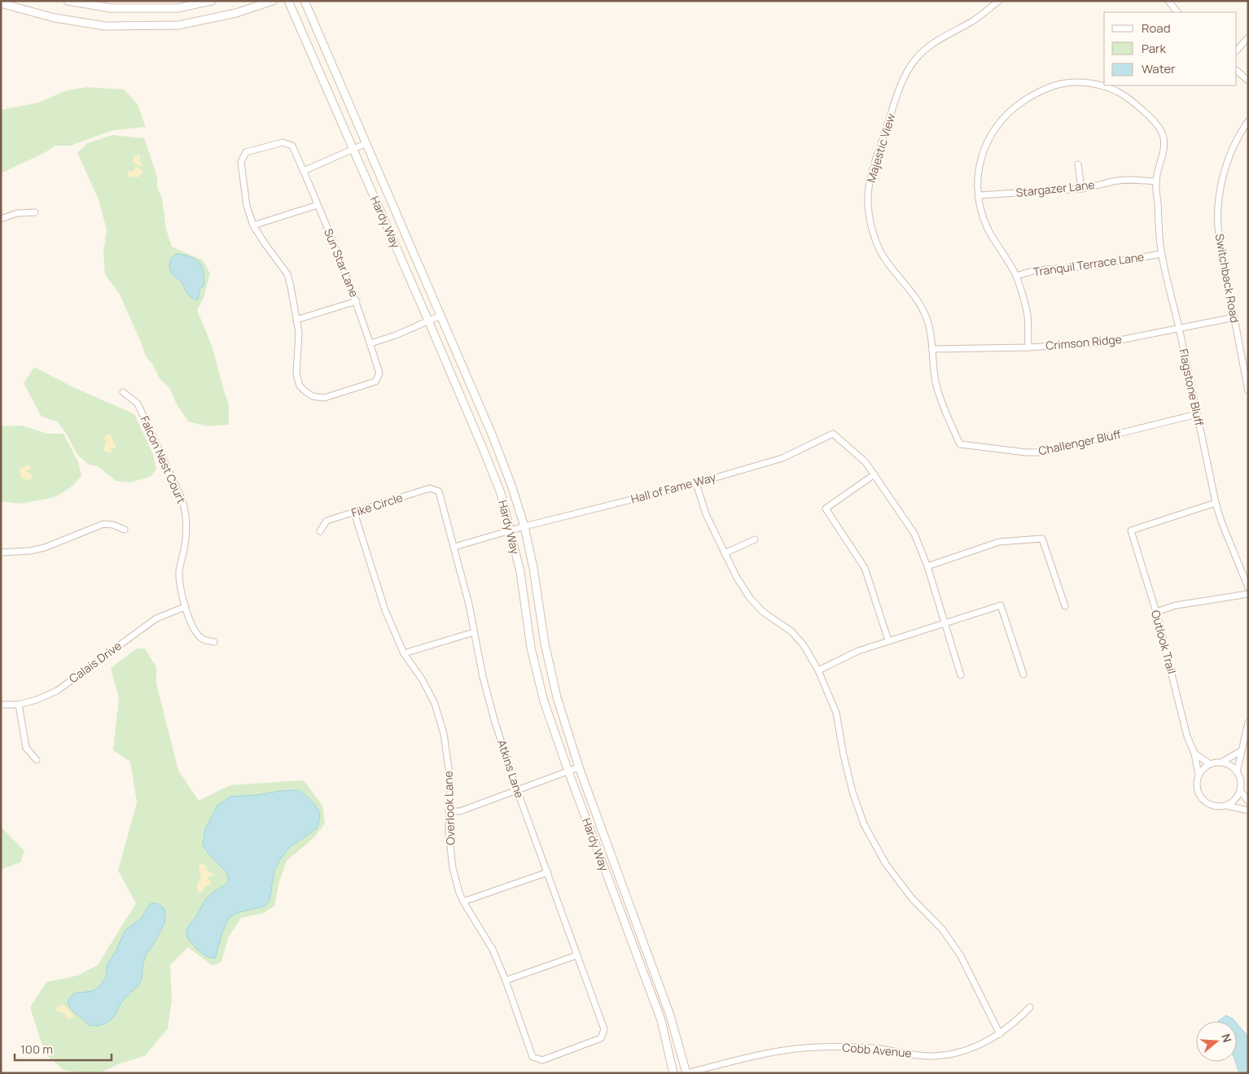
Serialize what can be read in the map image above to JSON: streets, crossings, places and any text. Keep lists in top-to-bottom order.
{
  "streets": {
    "main road": ["Hardy Way"],
    "street": [
      "Majestic View",
      "Stargazer Lane",
      "Sun Star Lane",
      "Tranquil Terrace Lane",
      "Switchback Road",
      "Crimson Ridge",
      "Flagstone Bluff",
      "Challenger Bluff",
      "Falcon Nest Court",
      "Hall of Fame Way",
      "Fike Circle",
      "Outlook Trail",
      "Calais Drive",
      "Atkins Lane",
      "Overlook Lane",
      "Cobb Avenue"
    ]
  },
  "crossings": [
    ["Majestic View", "Crimson Ridge"],
    ["Majestic View", "Challenger Bluff"],
    ["Stargazer Lane", "Flagstone Bluff"],
    ["Hardy Way", "Hall of Fame Way"],
    ["Hardy Way", "Cobb Avenue"],
    ["Tranquil Terrace Lane", "Flagstone Bluff"],
    ["Switchback Road", "Crimson Ridge"],
    ["Crimson Ridge", "Flagstone Bluff"],
    ["Flagstone Bluff", "Challenger Bluff"],
    ["Flagstone Bluff", "Outlook Trail"],
    ["Falcon Nest Court", "Calais Drive"],
    ["Hall of Fame Way", "Atkins Lane"],
    ["Fike Circle", "Atkins Lane"],
    ["Fike Circle", "Overlook Lane"],
    ["Atkins Lane", "Overlook Lane"]
  ],
  "legend": ["Road", "Park", "Water"],
  "scale_bar": "100 m",
  "north": "right"
}
